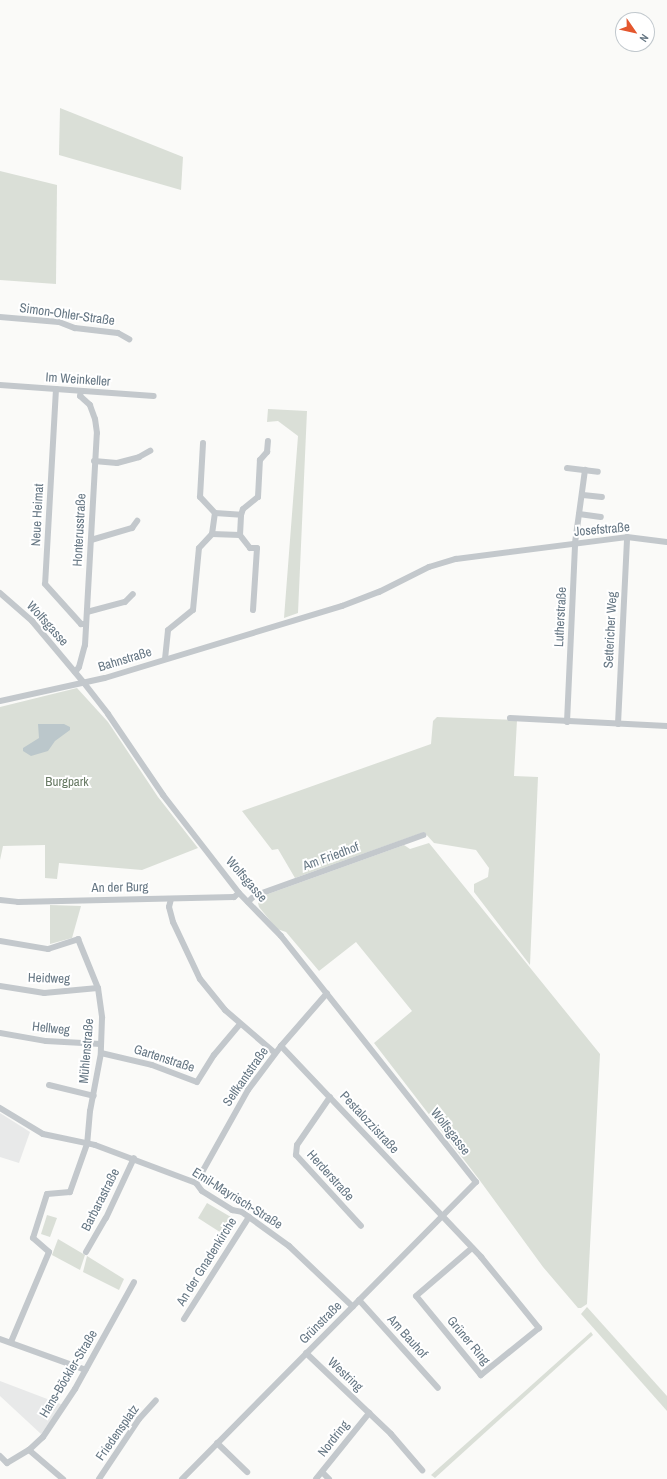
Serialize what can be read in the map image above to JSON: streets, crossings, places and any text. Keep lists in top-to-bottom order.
{
  "streets": {
    "street": [
      "Simon-Ohler-Straße",
      "Im Weinkeller",
      "Neue Heimat",
      "Honterusstraße",
      "Josefstraße",
      "Lutherstraße",
      "Wolfsgasse",
      "Settericher Weg",
      "Bahnstraße",
      "Am Friedhof",
      "An der Burg",
      "Heidweg",
      "Hellweg",
      "Mühlenstraße",
      "Gartenstraße",
      "Selfkantstraße",
      "Pestalozzistraße",
      "Herderstraße",
      "Emil-Mayrisch-Straße",
      "Barbarastraße",
      "An der Gnadenkirche",
      "Grünstraße",
      "Am Bauhof",
      "Grüner Ring",
      "Hans-Böckler-Straße",
      "Westring",
      "Friedensplatz",
      "Nordring"
    ]
  },
  "crossings": [
    ["Im Weinkeller", "Neue Heimat"],
    ["Im Weinkeller", "Honterusstraße"],
    ["Neue Heimat", "Honterusstraße"],
    ["Honterusstraße", "Wolfsgasse"],
    ["Josefstraße", "Lutherstraße"],
    ["Josefstraße", "Settericher Weg"],
    ["Josefstraße", "Bahnstraße"],
    ["Wolfsgasse", "Bahnstraße"],
    ["Wolfsgasse", "Am Friedhof"],
    ["Wolfsgasse", "An der Burg"],
    ["Wolfsgasse", "Selfkantstraße"],
    ["Wolfsgasse", "Grünstraße"],
    ["Heidweg", "Mühlenstraße"],
    ["Hellweg", "Mühlenstraße"],
    ["Mühlenstraße", "Gartenstraße"],
    ["Mühlenstraße", "Emil-Mayrisch-Straße"],
    ["Selfkantstraße", "Pestalozzistraße"],
    ["Selfkantstraße", "Emil-Mayrisch-Straße"],
    ["Pestalozzistraße", "Herderstraße"],
    ["Pestalozzistraße", "Grünstraße"],
    ["Pestalozzistraße", "Grüner Ring"],
    ["Emil-Mayrisch-Straße", "Barbarastraße"],
    ["Emil-Mayrisch-Straße", "An der Gnadenkirche"],
    ["Emil-Mayrisch-Straße", "Grünstraße"],
    ["Grünstraße", "Am Bauhof"],
    ["Grünstraße", "Grüner Ring"],
    ["Grünstraße", "Westring"],
    ["Westring", "Nordring"]
  ],
  "parks": ["Burgpark"],
  "north": "bottom right"
}
